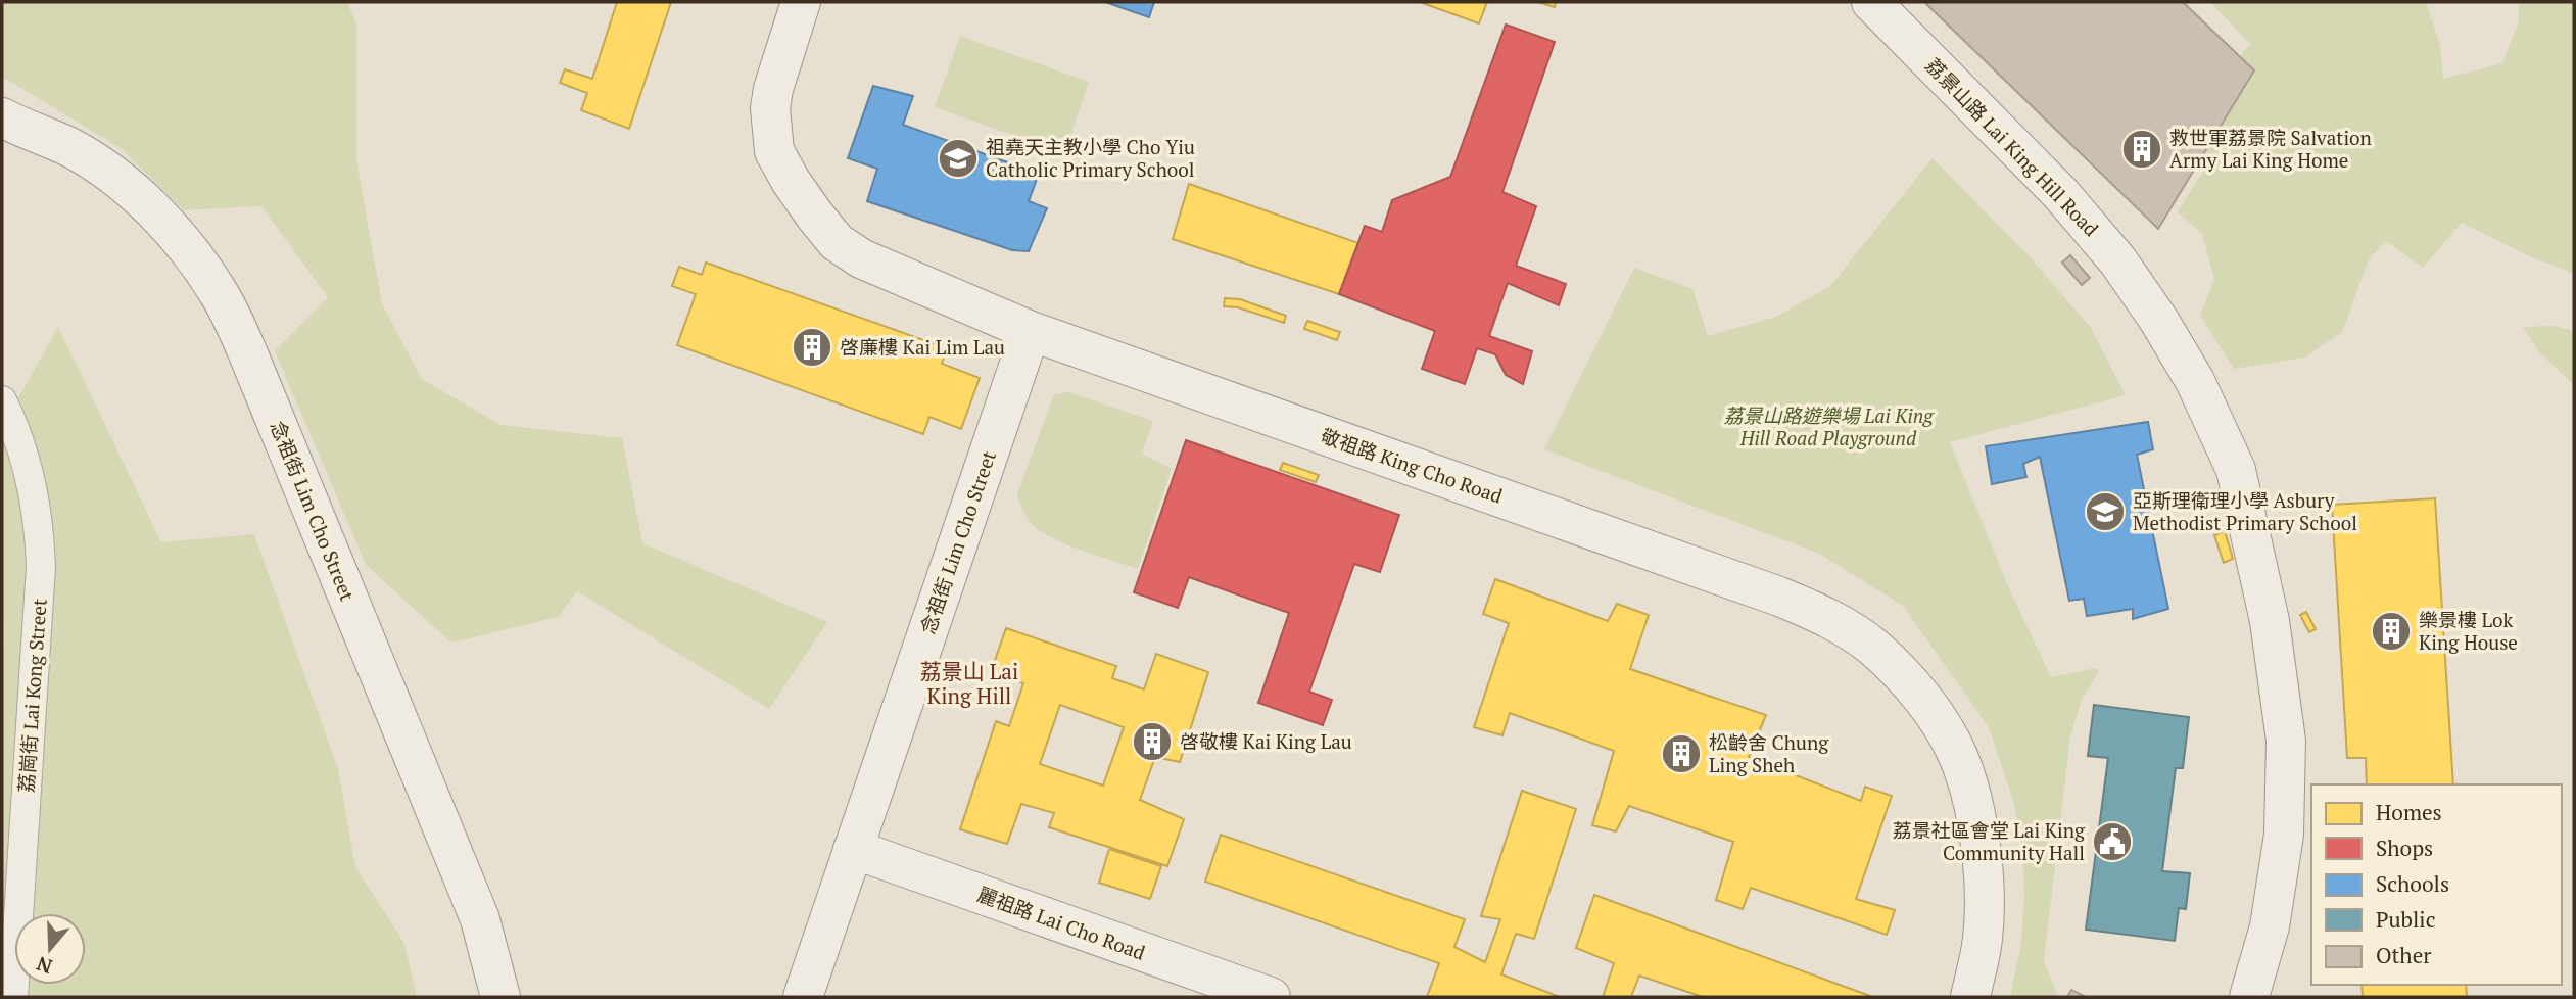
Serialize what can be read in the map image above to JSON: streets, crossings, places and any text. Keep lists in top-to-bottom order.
{
  "streets": {
    "street": [
      "荔景山路 Lai King Hill Road",
      "敬祖路 King Cho Road",
      "念祖街 Lim Cho Street",
      "荔崗街 Lai Kong Street",
      "麗祖路 Lai Cho Road"
    ]
  },
  "crossings": [
    ["敬祖路 King Cho Road", "念祖街 Lim Cho Street"],
    ["念祖街 Lim Cho Street", "麗祖路 Lai Cho Road"]
  ],
  "districts": ["荔景山 Lai King Hill"],
  "parks": ["荔景山路遊樂場 Lai King Hill Road Playground"],
  "places": {
    "building": [
      "救世軍荔景院 Salvation Army Lai King Home",
      "啓廉樓 Kai Lim Lau",
      "樂景樓 Lok King House",
      "啓敬樓 Kai King Lau",
      "松齡舍 Chung Ling Sheh"
    ],
    "school or university": ["祖堯天主教小學 Cho Yiu Catholic Primary School", "亞斯理衛理小學 Asbury Methodist Primary School"],
    "public building": ["荔景社區會堂 Lai King Community Hall"]
  },
  "legend": [
    "Homes",
    "Shops",
    "Schools",
    "Public",
    "Other"
  ],
  "north": "bottom"
}
